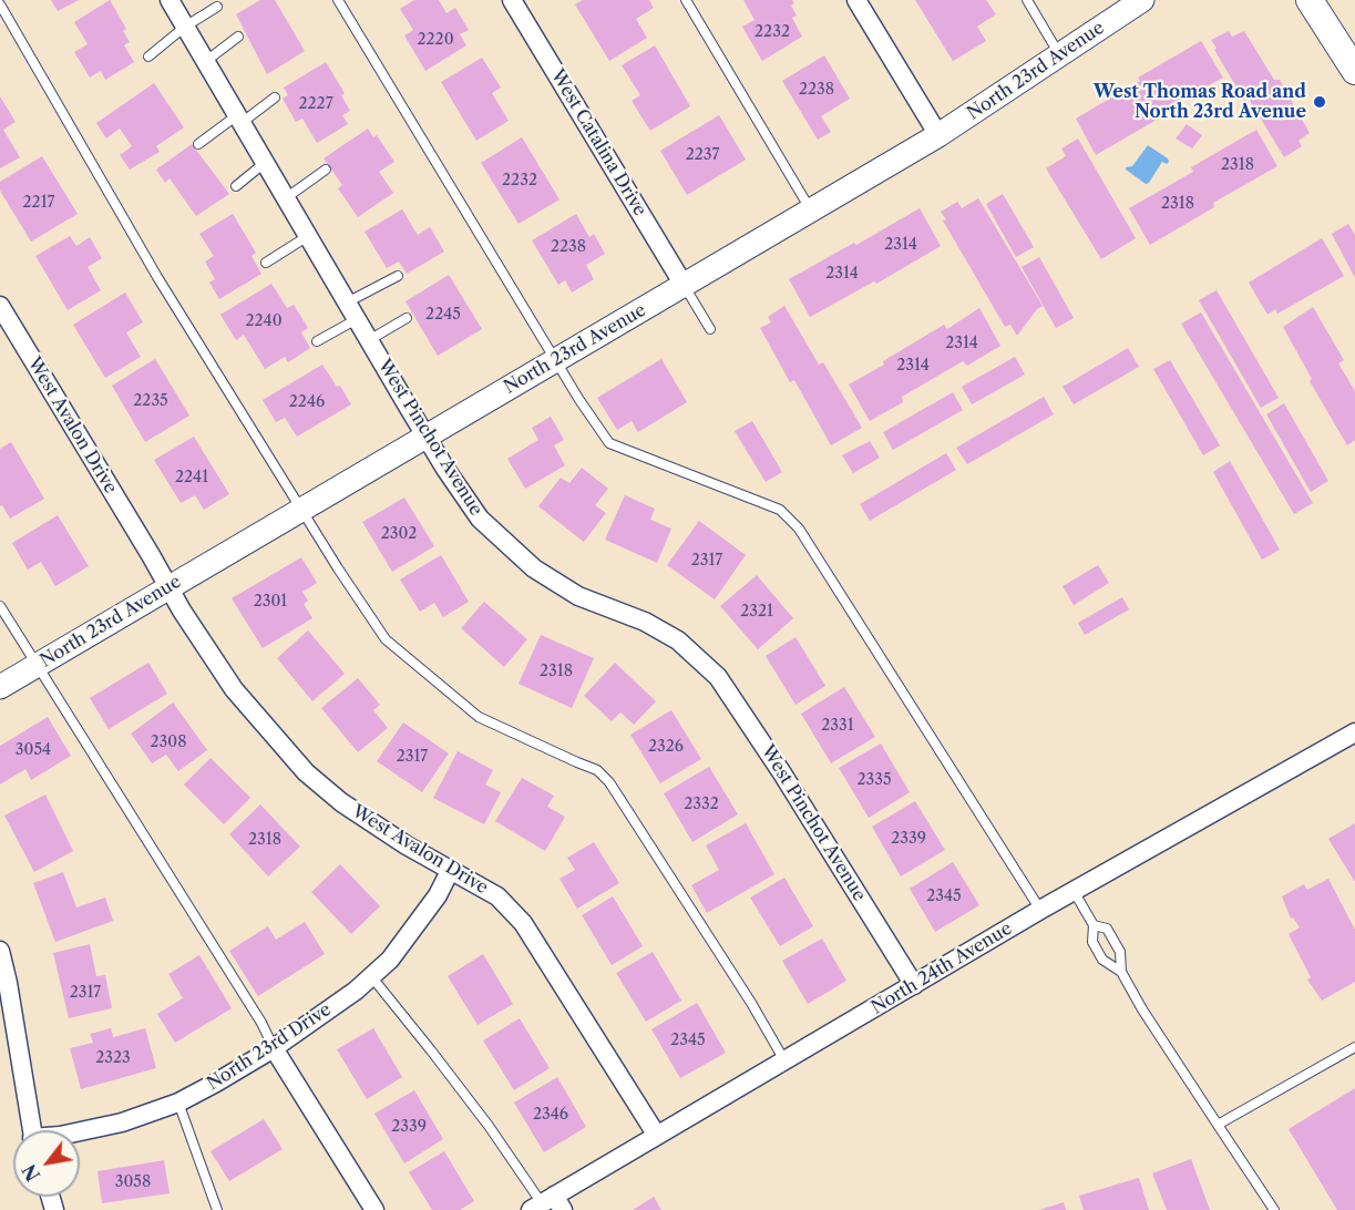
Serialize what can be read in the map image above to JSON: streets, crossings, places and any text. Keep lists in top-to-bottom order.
{
  "streets": {
    "street": [
      "North 23rd Avenue",
      "West Catalina Drive",
      "West Avalon Drive",
      "West Pinchot Avenue",
      "North 24th Avenue",
      "North 23rd Drive"
    ]
  },
  "crossings": [
    ["North 23rd Avenue", "West Catalina Drive"],
    ["North 23rd Avenue", "West Avalon Drive"],
    ["North 23rd Avenue", "West Pinchot Avenue"],
    ["West Avalon Drive", "North 24th Avenue"],
    ["West Avalon Drive", "North 23rd Drive"],
    ["West Pinchot Avenue", "North 24th Avenue"]
  ],
  "places": ["West Thomas Road and North 23rd Avenue"],
  "house_numbers": [
    "2232",
    "2220",
    "2238",
    "2227",
    "2237",
    "2318",
    "2232",
    "2217",
    "2318",
    "2314",
    "2238",
    "2314",
    "2245",
    "2240",
    "2314",
    "2314",
    "2235",
    "2246",
    "2241",
    "2302",
    "2317",
    "2301",
    "2321",
    "2318",
    "2331",
    "2308",
    "2326",
    "3054",
    "2317",
    "2335",
    "2332",
    "2339",
    "2318",
    "2345",
    "2317",
    "2345",
    "2323",
    "2346",
    "2339",
    "3058"
  ],
  "north": "bottom left"
}
